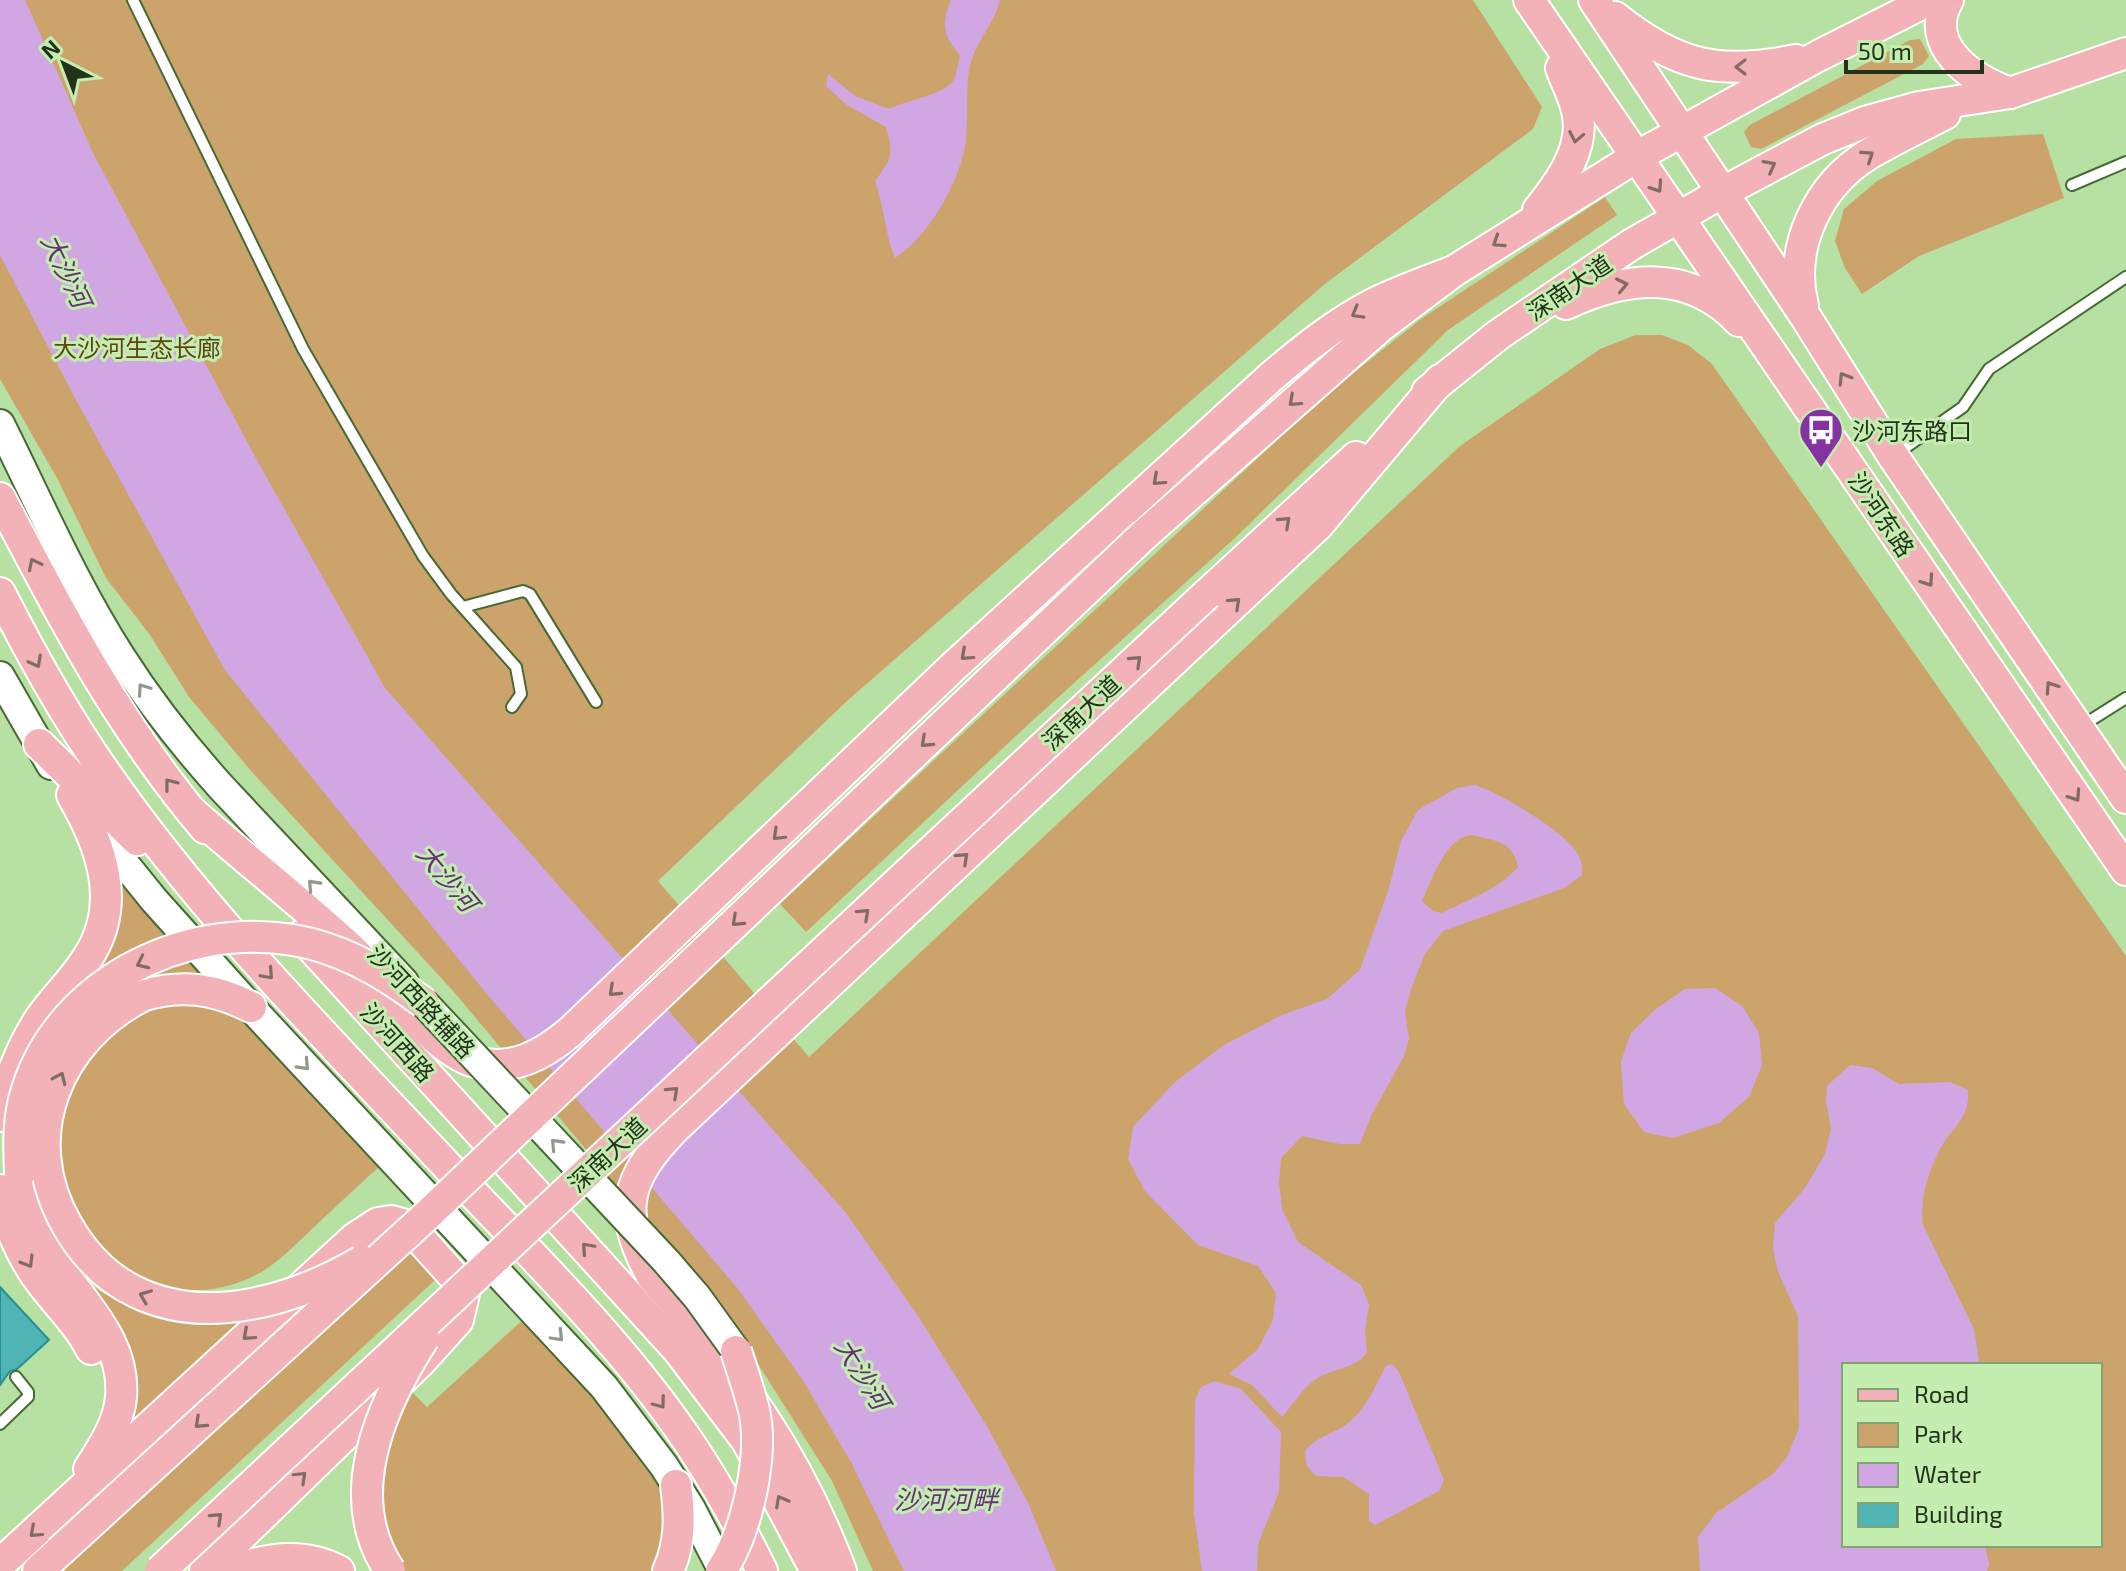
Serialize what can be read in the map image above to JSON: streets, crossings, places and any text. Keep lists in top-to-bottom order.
{
  "streets": {
    "main road": [
      "深南大道",
      "沙河东路",
      "沙河西路辅路",
      "沙河西路"
    ]
  },
  "crossings": [
    ["深南大道", "沙河东路"]
  ],
  "water": ["大沙河", "沙河河畔"],
  "parks": ["大沙河生态长廊"],
  "places": {
    "bus stop": ["沙河东路口"]
  },
  "legend": [
    "Road",
    "Park",
    "Water",
    "Building"
  ],
  "scale_bar": "50 m",
  "north": "top left"
}
